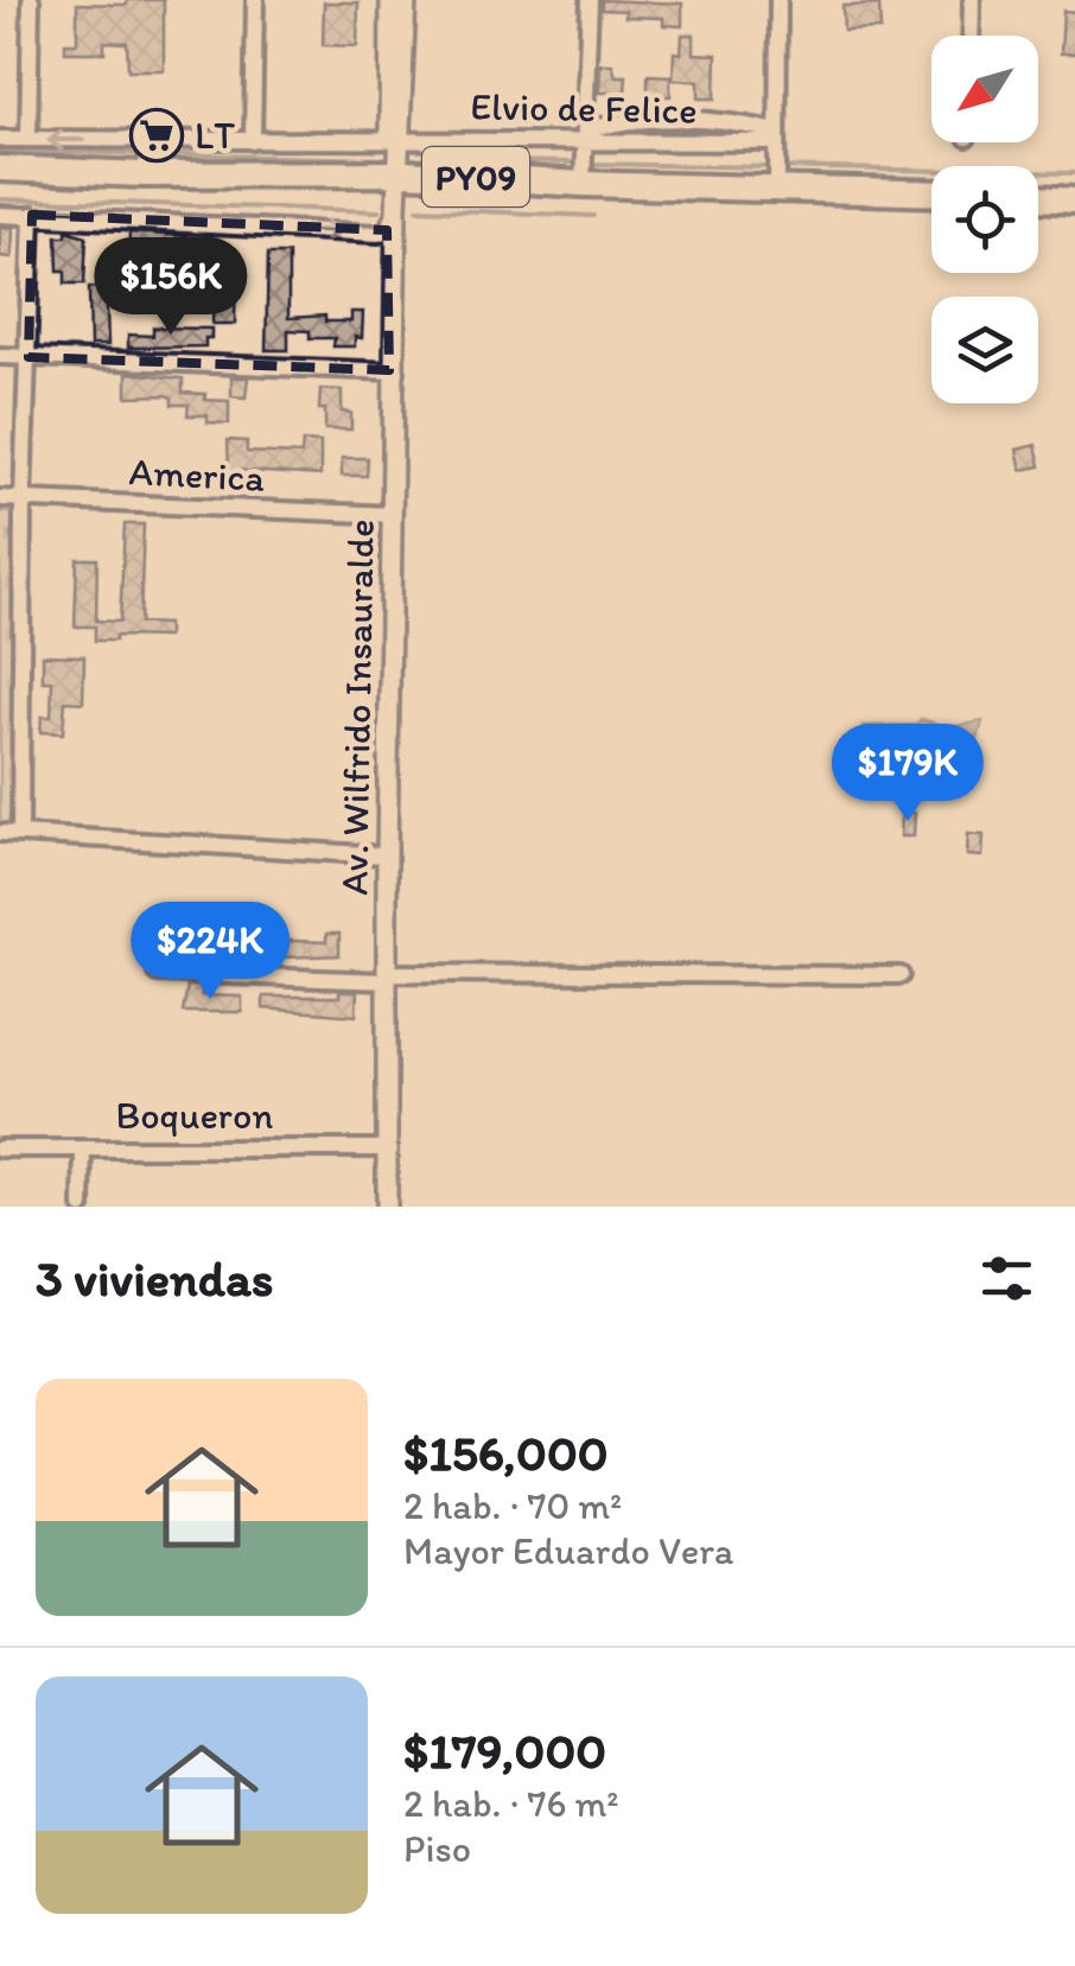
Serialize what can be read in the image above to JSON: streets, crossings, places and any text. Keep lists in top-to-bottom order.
{
  "streets": {
    "highway": ["PY09"],
    "street": [
      "Elvio de Felice",
      "America",
      "Av. Wilfrido Insauralde",
      "Boqueron"
    ]
  },
  "crossings": [
    ["Elvio de Felice", "PY09"],
    ["PY09", "Av. Wilfrido Insauralde"],
    ["America", "Av. Wilfrido Insauralde"],
    ["Av. Wilfrido Insauralde", "Boqueron"]
  ],
  "places": {
    "supermarket": ["LT"]
  },
  "north": "bottom left",
  "page": {
    "price": ["$156K", "$179K", "$224K"],
    "heading": "3 viviendas",
    "list": [
      {
        "name": "$156,000",
        "note": "2 hab. · 70 m² · Mayor Eduardo Vera"
      },
      {
        "name": "$179,000",
        "note": "2 hab. · 76 m² · Piso"
      }
    ]
  }
}
